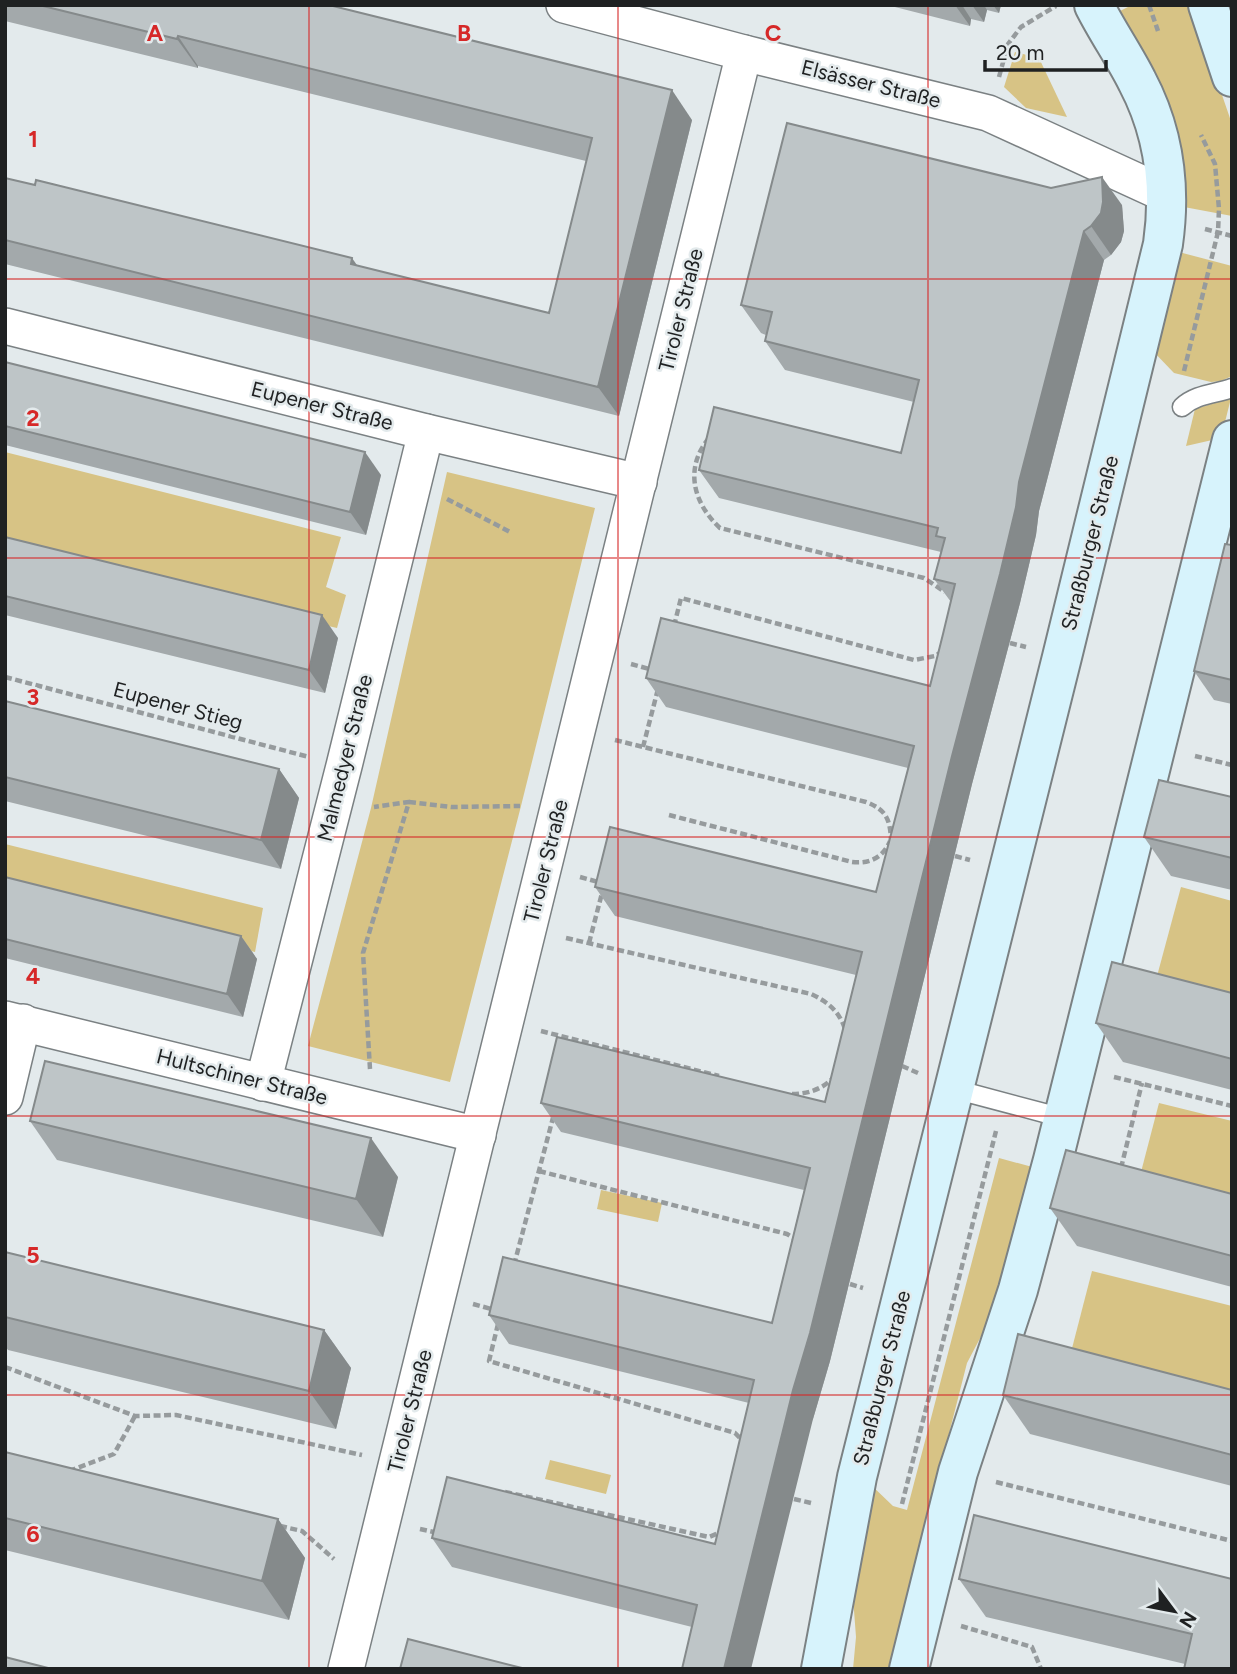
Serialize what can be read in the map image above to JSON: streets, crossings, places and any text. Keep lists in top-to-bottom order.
{
  "streets": {
    "main road": ["Straßburger Straße"],
    "street": [
      "Elsässer Straße",
      "Tiroler Straße",
      "Eupener Straße",
      "Malmedyer Straße",
      "Hultschiner Straße"
    ],
    "path": ["Eupener Stieg"]
  },
  "crossings": [
    ["Elsässer Straße", "Tiroler Straße"],
    ["Elsässer Straße", "Straßburger Straße"],
    ["Tiroler Straße", "Eupener Straße"],
    ["Tiroler Straße", "Hultschiner Straße"],
    ["Eupener Straße", "Malmedyer Straße"],
    ["Eupener Stieg", "Malmedyer Straße"],
    ["Malmedyer Straße", "Hultschiner Straße"]
  ],
  "scale_bar": "20 m",
  "north": "bottom right",
  "grid": {
    "columns": ["A", "B", "C"],
    "rows": [
      "1",
      "2",
      "3",
      "4",
      "5",
      "6"
    ]
  }
}
